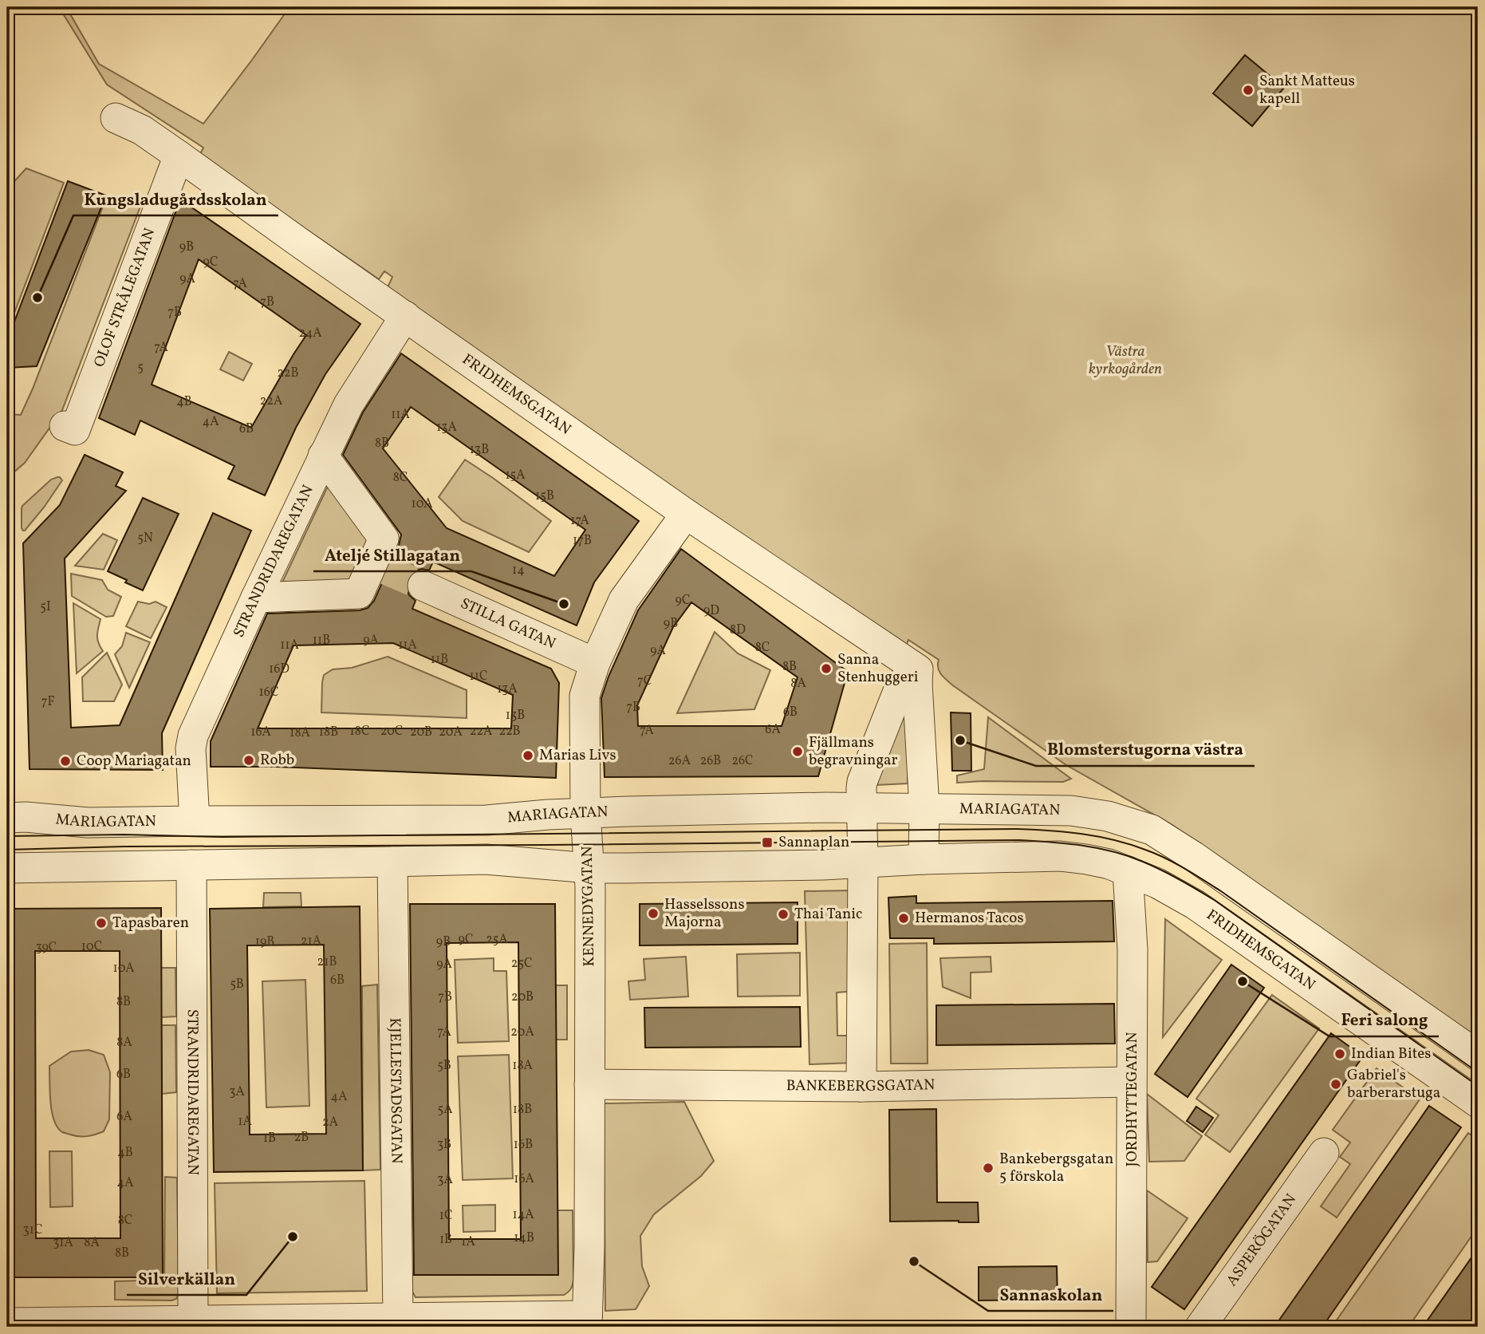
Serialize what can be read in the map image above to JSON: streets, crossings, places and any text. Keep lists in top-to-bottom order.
{
  "streets": {
    "street": [
      "OLOF STRÅLEGATAN",
      "FRIDHEMSGATAN",
      "STRANDRIDAREGATAN",
      "STILLA GATAN",
      "MARIAGATAN",
      "KENNEDYGATAN",
      "BANKEBERGSGATAN",
      "KJELLESTADSGATAN",
      "JORDHYTTEGATAN",
      "ASPERÖGATAN"
    ]
  },
  "crossings": [
    ["OLOF STRÅLEGATAN", "FRIDHEMSGATAN"],
    ["FRIDHEMSGATAN", "STRANDRIDAREGATAN"],
    ["FRIDHEMSGATAN", "KENNEDYGATAN"],
    ["FRIDHEMSGATAN", "JORDHYTTEGATAN"],
    ["STRANDRIDAREGATAN", "MARIAGATAN"],
    ["STILLA GATAN", "KENNEDYGATAN"],
    ["MARIAGATAN", "KENNEDYGATAN"],
    ["KENNEDYGATAN", "BANKEBERGSGATAN"],
    ["BANKEBERGSGATAN", "JORDHYTTEGATAN"]
  ],
  "parks": ["Västra kyrkogården"],
  "places": {
    "other": [
      "Sankt Matteus kapell",
      "Kungsladugårdsskolan",
      "Ateljé Stillagatan",
      "Sanna Stenhuggeri",
      "Blomsterstugorna västra",
      "Fjällmans begravningar",
      "Marias Livs",
      "Robb",
      "Coop Mariagatan",
      "Hasselssons Majorna",
      "Thai Tanic",
      "Hermanos Tacos",
      "Tapasbaren",
      "Feri salong",
      "Indian Bites",
      "Gabriel's barberarstuga",
      "Bankebergsgatan 5 förskola",
      "Silverkällan",
      "Sannaskolan"
    ],
    "transit": ["Sannaplan"]
  },
  "house_numbers": [
    "9B",
    "9C",
    "9A",
    "7A",
    "7B",
    "7B",
    "24A",
    "7A",
    "5",
    "22B",
    "22A",
    "4B",
    "11A",
    "4A",
    "13A",
    "6B",
    "8B",
    "13B",
    "15A",
    "8C",
    "15B",
    "10A",
    "17A",
    "5N",
    "17B",
    "14",
    "9C",
    "5I",
    "9D",
    "9B",
    "8D",
    "11B",
    "9A",
    "11A",
    "11A",
    "8C",
    "9A",
    "11B",
    "8B",
    "16D",
    "11C",
    "7C",
    "8A",
    "13A",
    "16C",
    "7F",
    "7B",
    "6B",
    "13B",
    "6A",
    "7A",
    "18C",
    "20C",
    "22A",
    "22B",
    "16A",
    "18B",
    "20B",
    "20A",
    "18A",
    "26A",
    "26B",
    "26C",
    "9C",
    "25A",
    "21A",
    "19B",
    "9B",
    "10C",
    "39C",
    "21B",
    "25C",
    "9A",
    "10A",
    "6B",
    "5B",
    "7B",
    "20B",
    "8B",
    "7A",
    "20A",
    "8A",
    "5B",
    "18A",
    "6B",
    "3A",
    "4A",
    "5A",
    "18B",
    "6A",
    "1A",
    "2A",
    "2B",
    "1B",
    "3B",
    "16B",
    "4B",
    "16A",
    "3A",
    "4A",
    "14A",
    "1C",
    "8C",
    "31C",
    "14B",
    "1B",
    "1A",
    "31A",
    "8A",
    "8B"
  ]
}
